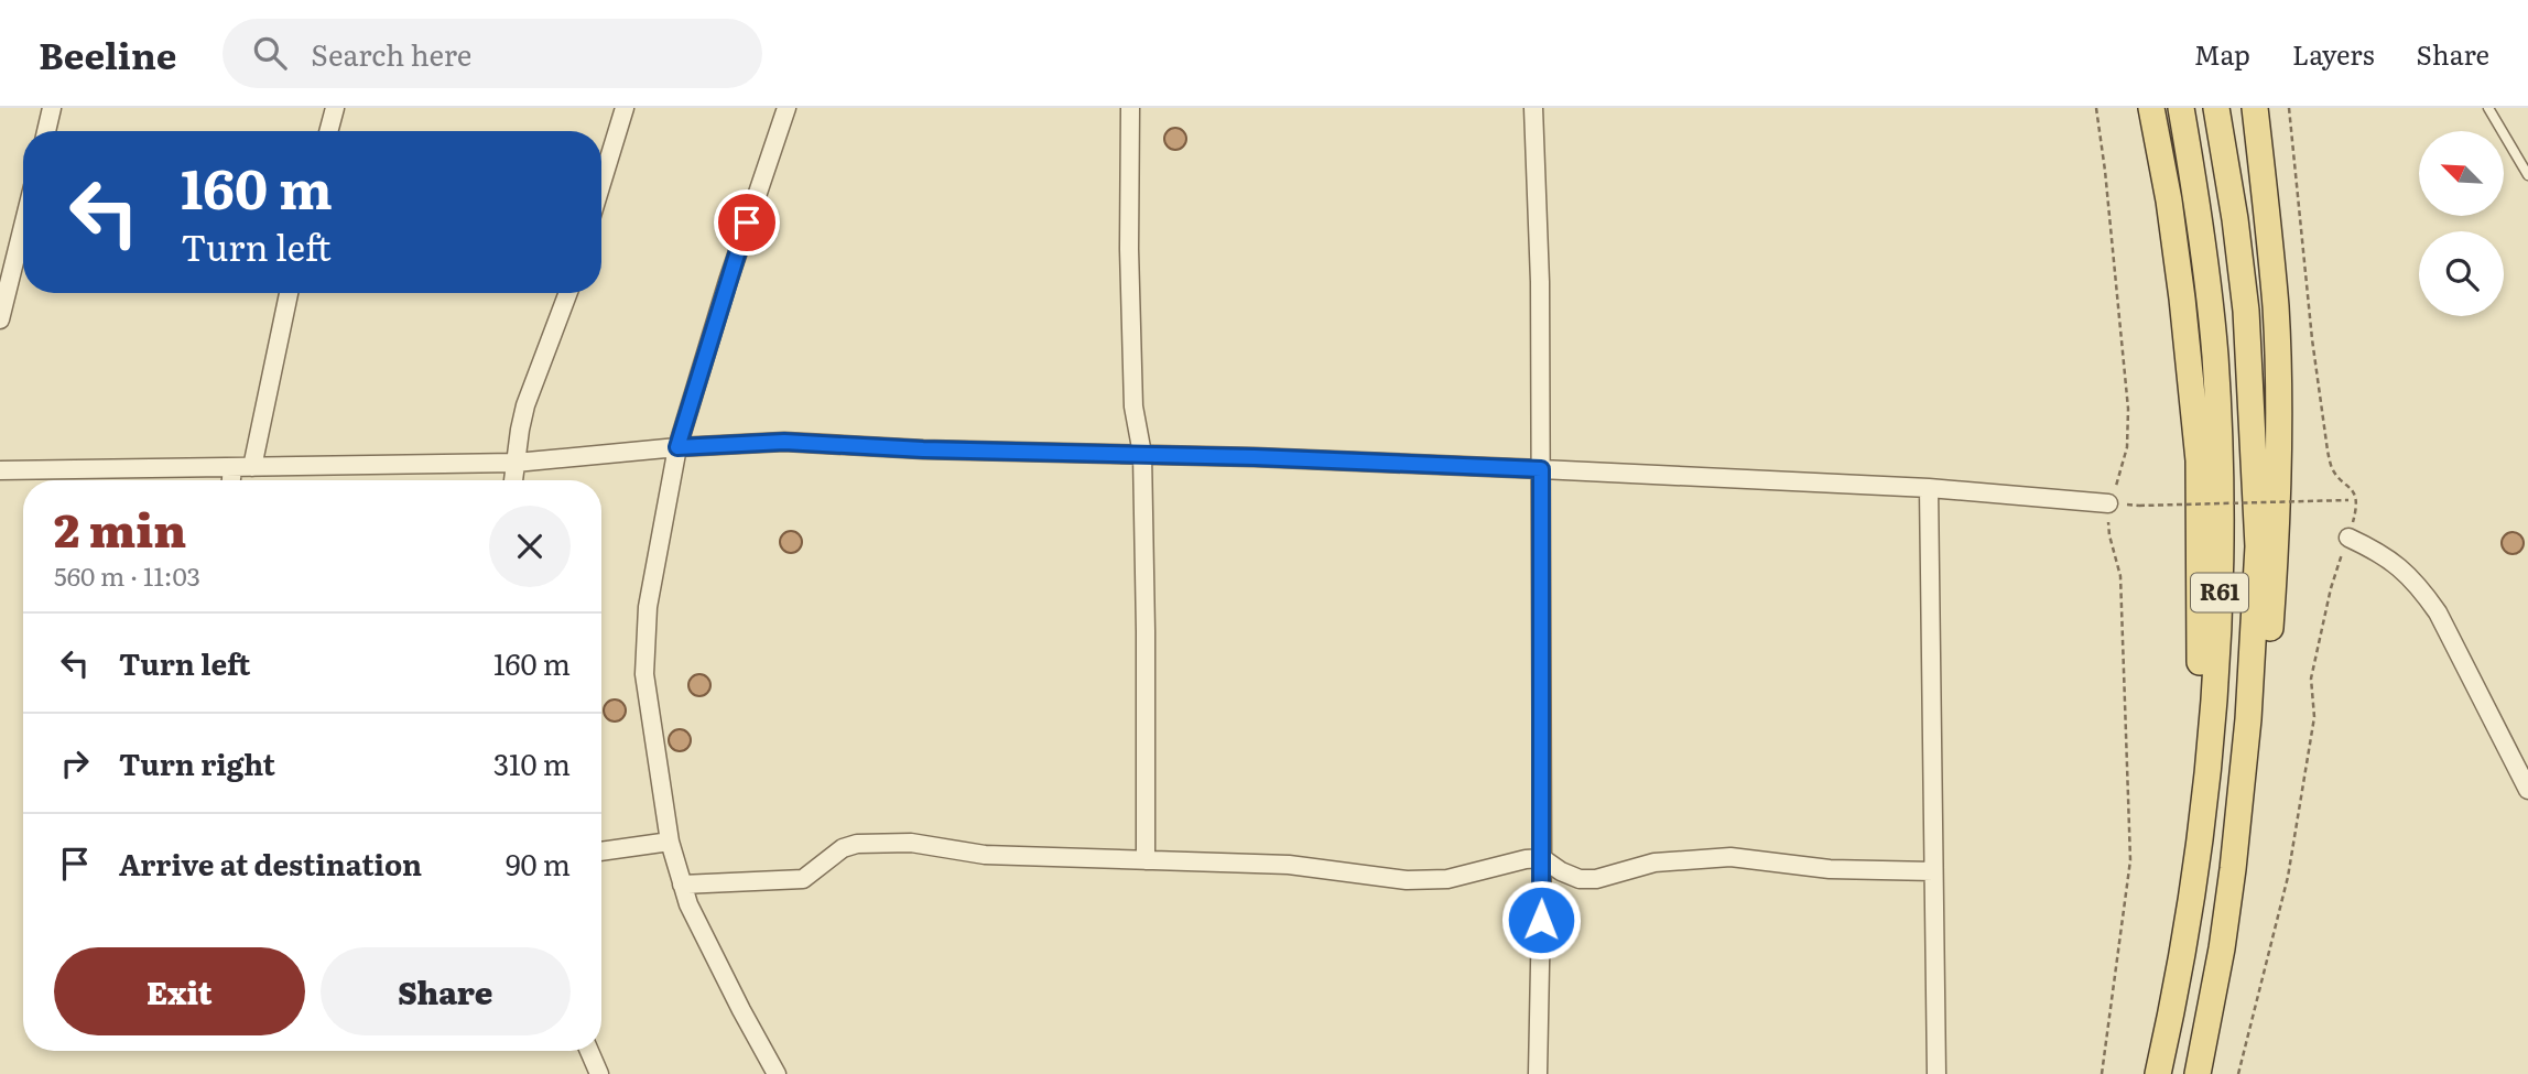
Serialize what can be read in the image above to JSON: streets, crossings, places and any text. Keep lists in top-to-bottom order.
{
  "streets": {
    "main road": ["R61"]
  },
  "north": "top left",
  "page": {
    "header": "Beeline",
    "search": "Search here",
    "nav": ["Map", "Layers", "Share"],
    "turn": ["160 m", "Turn left"],
    "heading": ["2 min", "560 m · 11:03"],
    "list": [
      {
        "name": "Turn left",
        "value": "160 m"
      },
      {
        "name": "Turn right",
        "value": "310 m"
      },
      {
        "name": "Arrive at destination",
        "value": "90 m"
      }
    ],
    "buttons": ["Exit", "Share"]
  }
}
